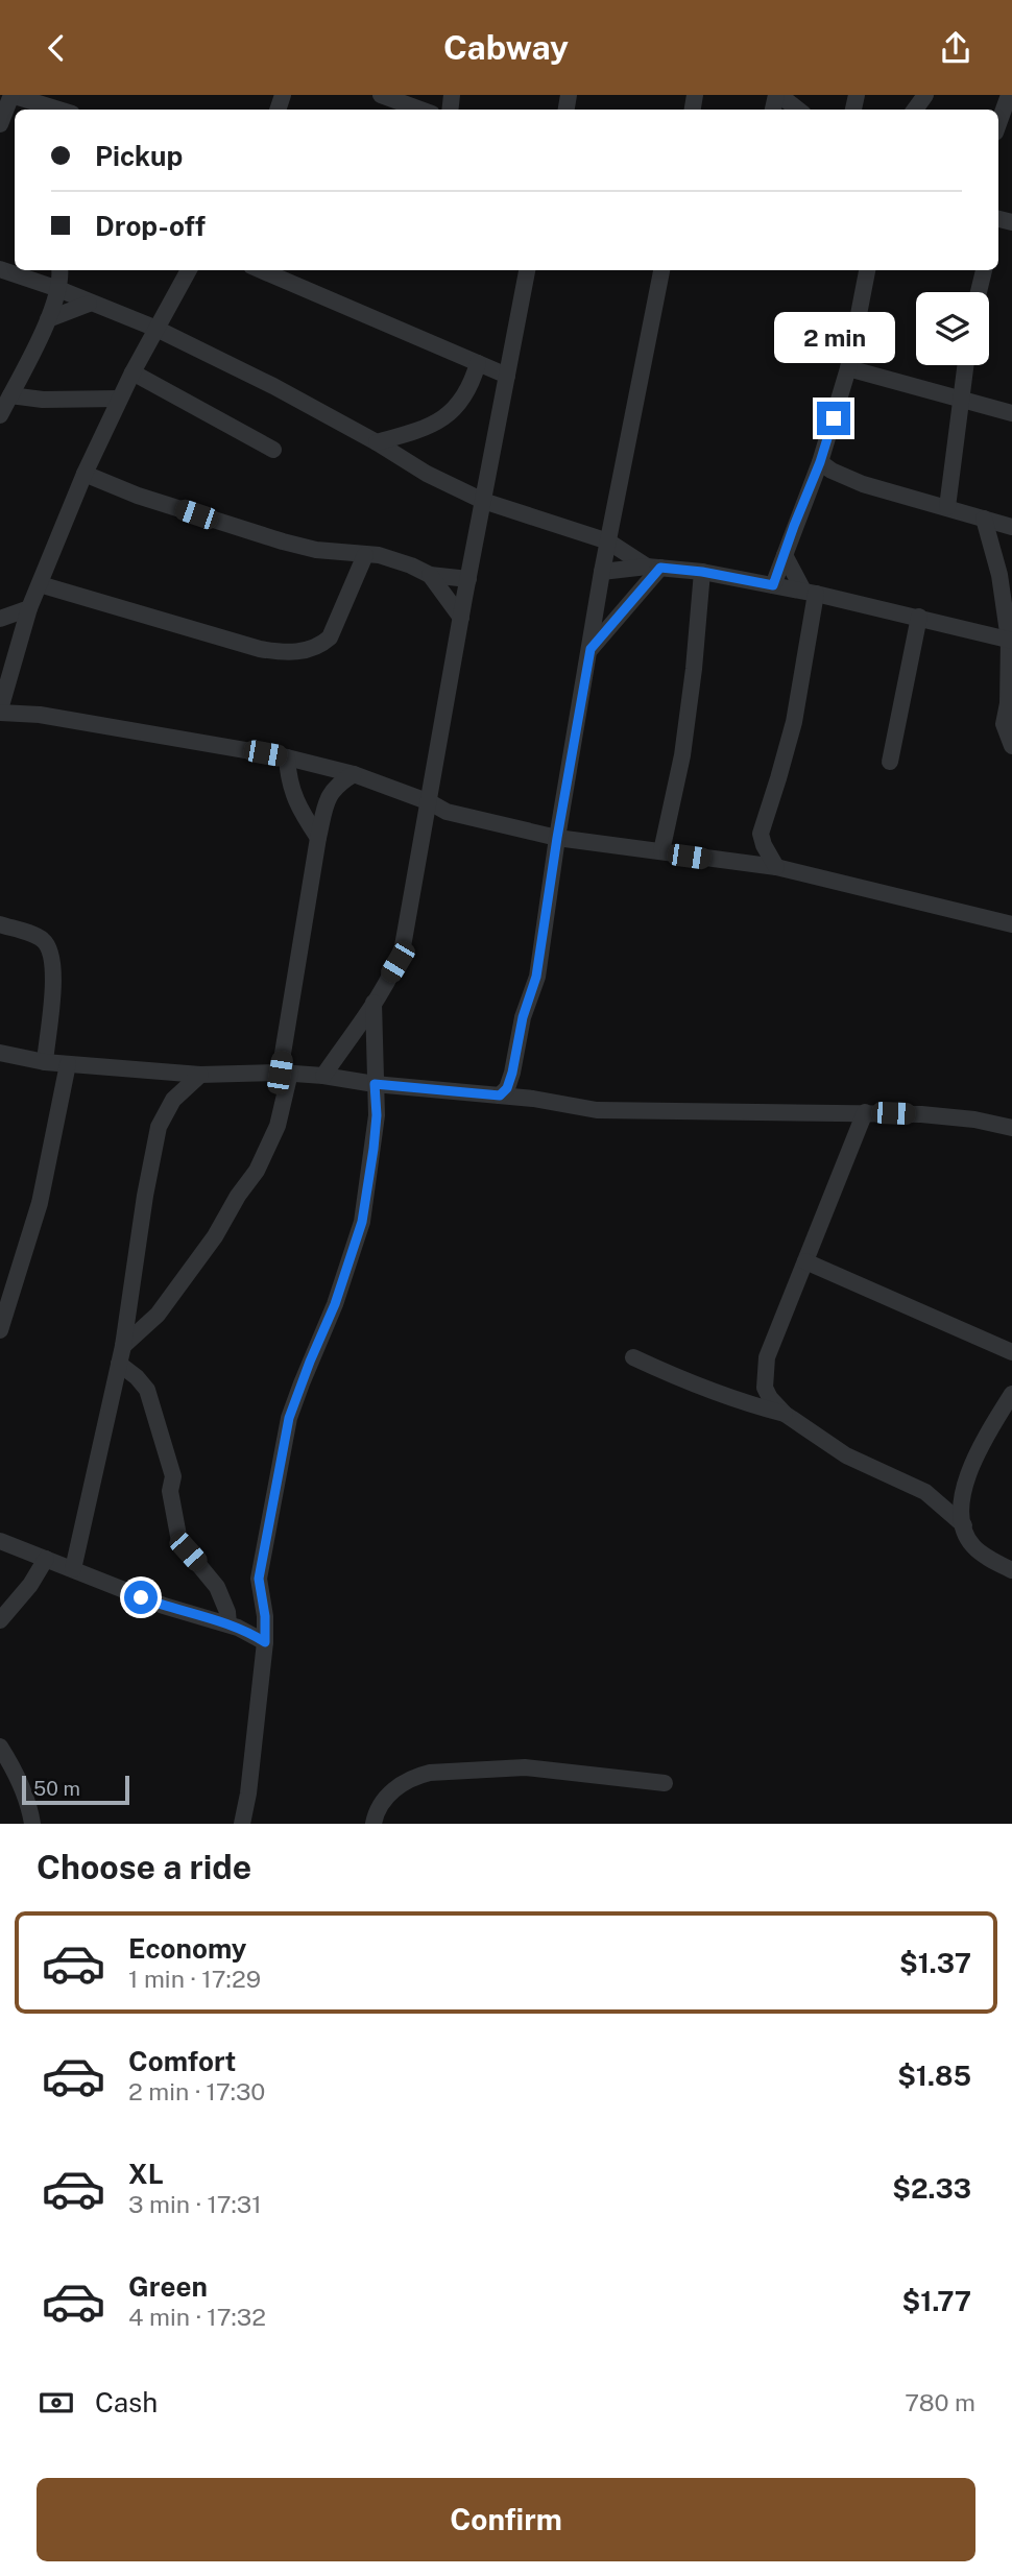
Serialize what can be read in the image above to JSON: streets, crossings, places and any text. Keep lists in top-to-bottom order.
{
  "scale_bar": "50 m",
  "page": {
    "header": "Cabway",
    "banner": ["Pickup", "Drop-off"],
    "bubble": "2 min",
    "scale": "50 m",
    "heading": "Choose a ride",
    "list": [
      {
        "name": "Economy",
        "note": "1 min · 17:29",
        "value": "$1.37"
      },
      {
        "name": "Comfort",
        "note": "2 min · 17:30",
        "value": "$1.85"
      },
      {
        "name": "XL",
        "note": "3 min · 17:31",
        "value": "$2.33"
      },
      {
        "name": "Green",
        "note": "4 min · 17:32",
        "value": "$1.77"
      }
    ],
    "pay": ["Cash", "780 m"],
    "buttons": "Confirm"
  }
}
